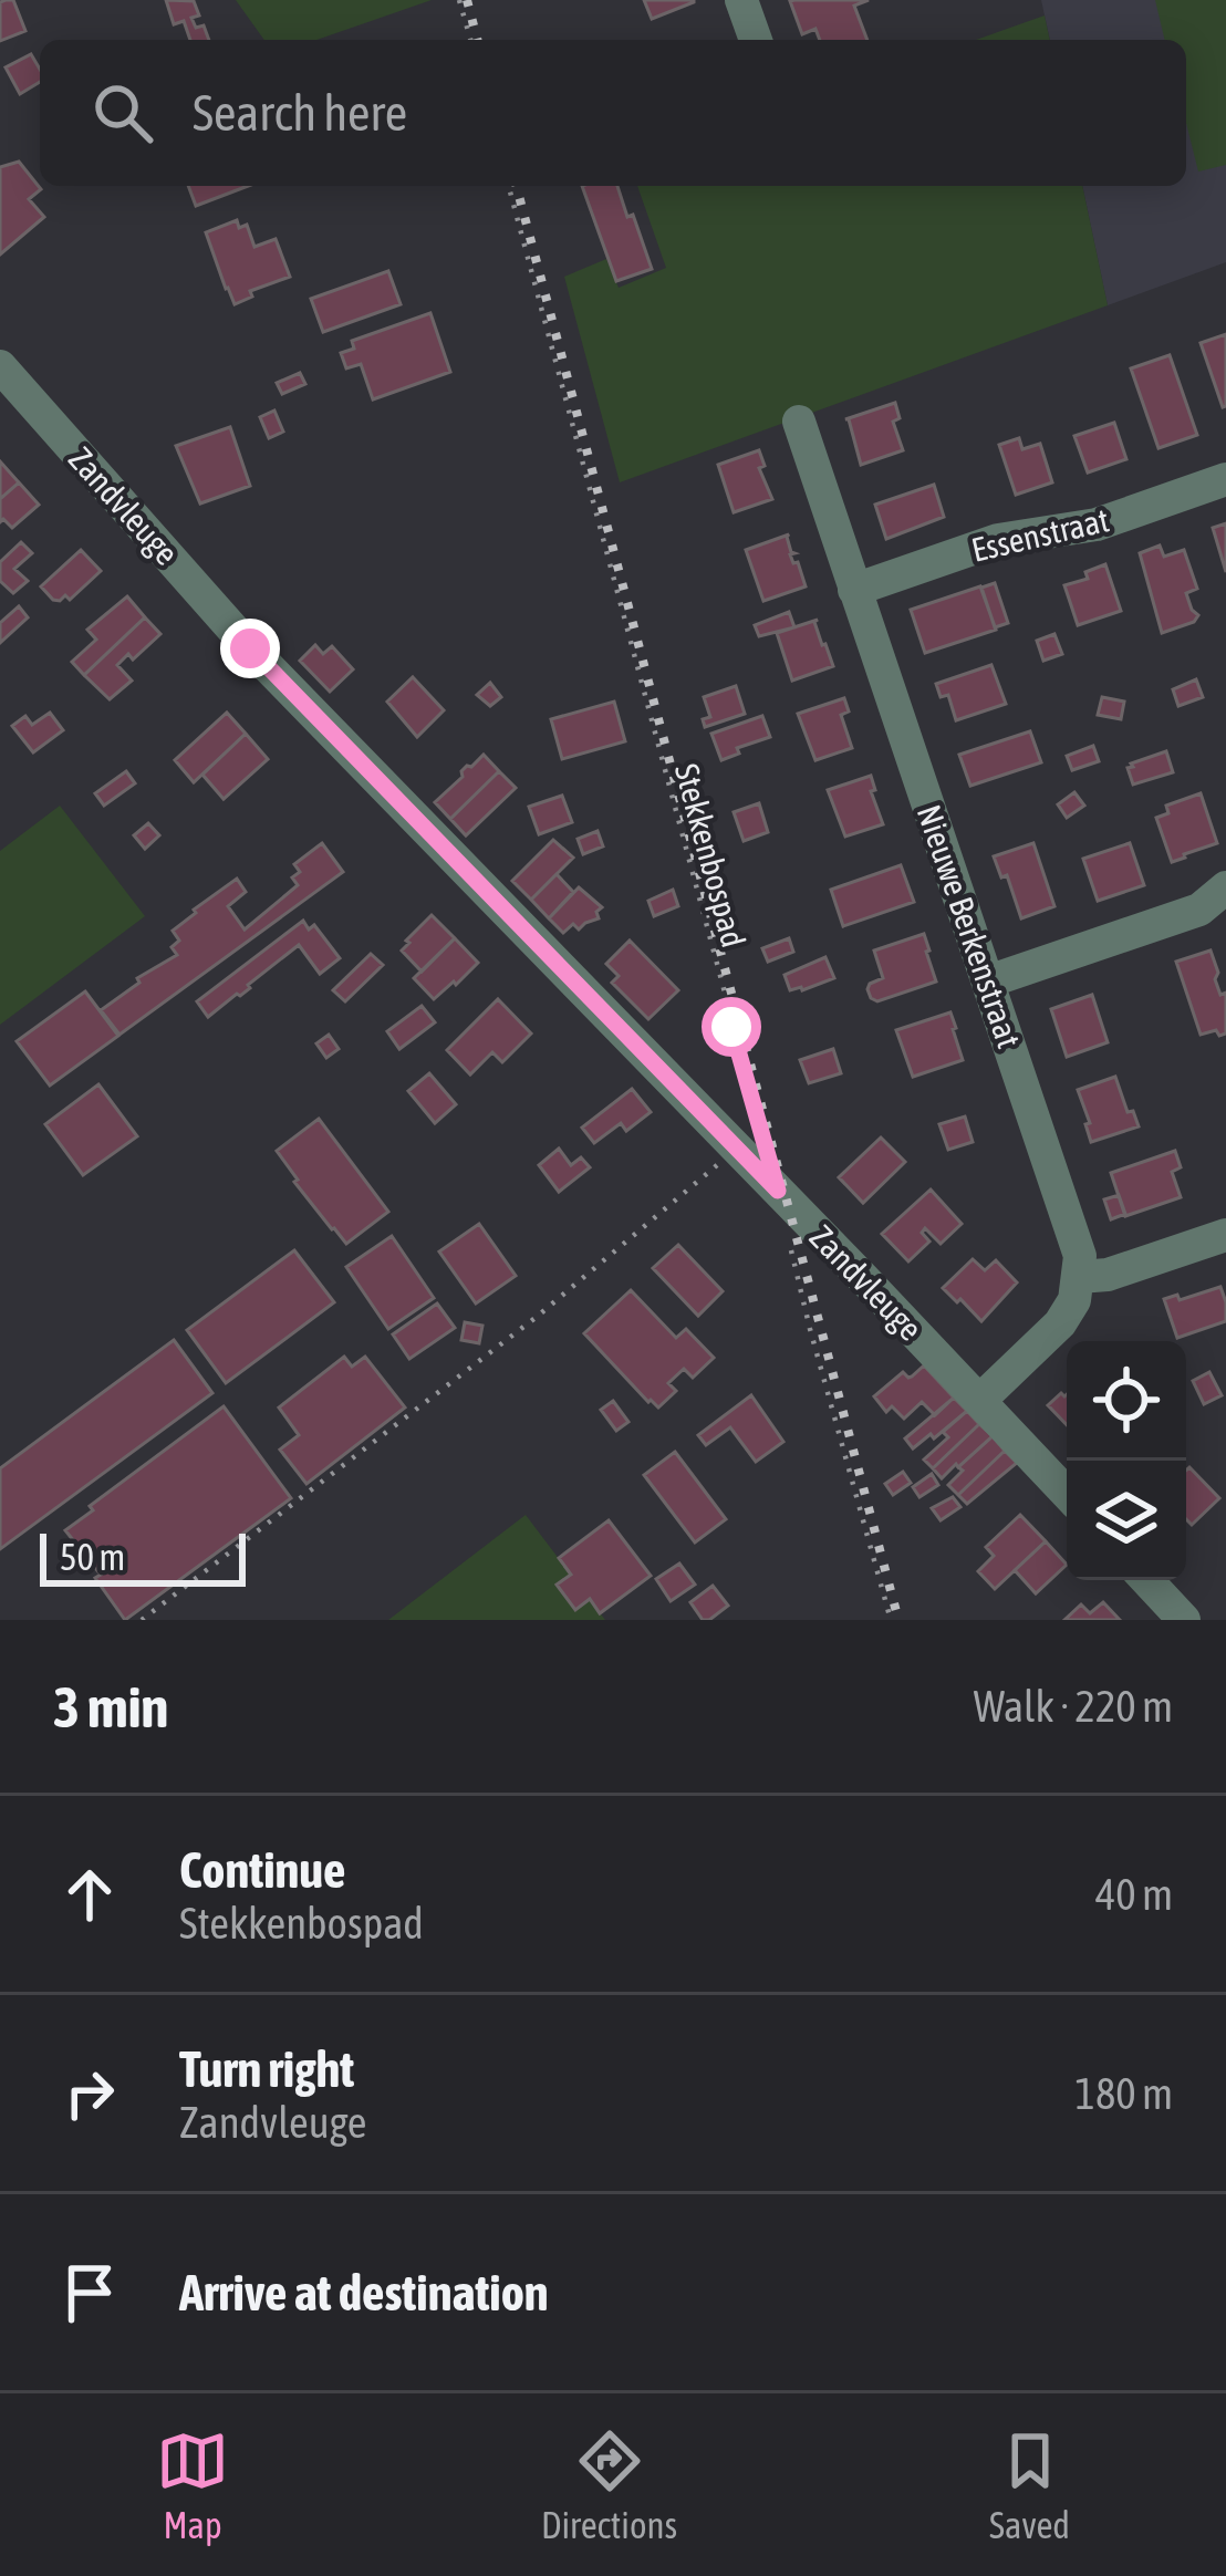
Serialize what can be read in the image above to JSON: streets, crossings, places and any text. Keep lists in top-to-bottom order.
{
  "streets": {
    "street": ["Zandvleuge", "Essenstraat", "Nieuwe Berkenstraat"],
    "path": ["Stekkenbospad"]
  },
  "crossings": [
    ["Zandvleuge", "Stekkenbospad"],
    ["Essenstraat", "Nieuwe Berkenstraat"]
  ],
  "scale_bar": "50 m",
  "page": {
    "search": "Search here",
    "scale": "50 m",
    "heading": ["3 min", "Walk · 220 m"],
    "list": [
      ["Continue", "Stekkenbospad", "40 m"],
      ["Turn right", "Zandvleuge", "180 m"],
      "Arrive at destination"
    ],
    "nav": ["Map", "Directions", "Saved"]
  }
}
